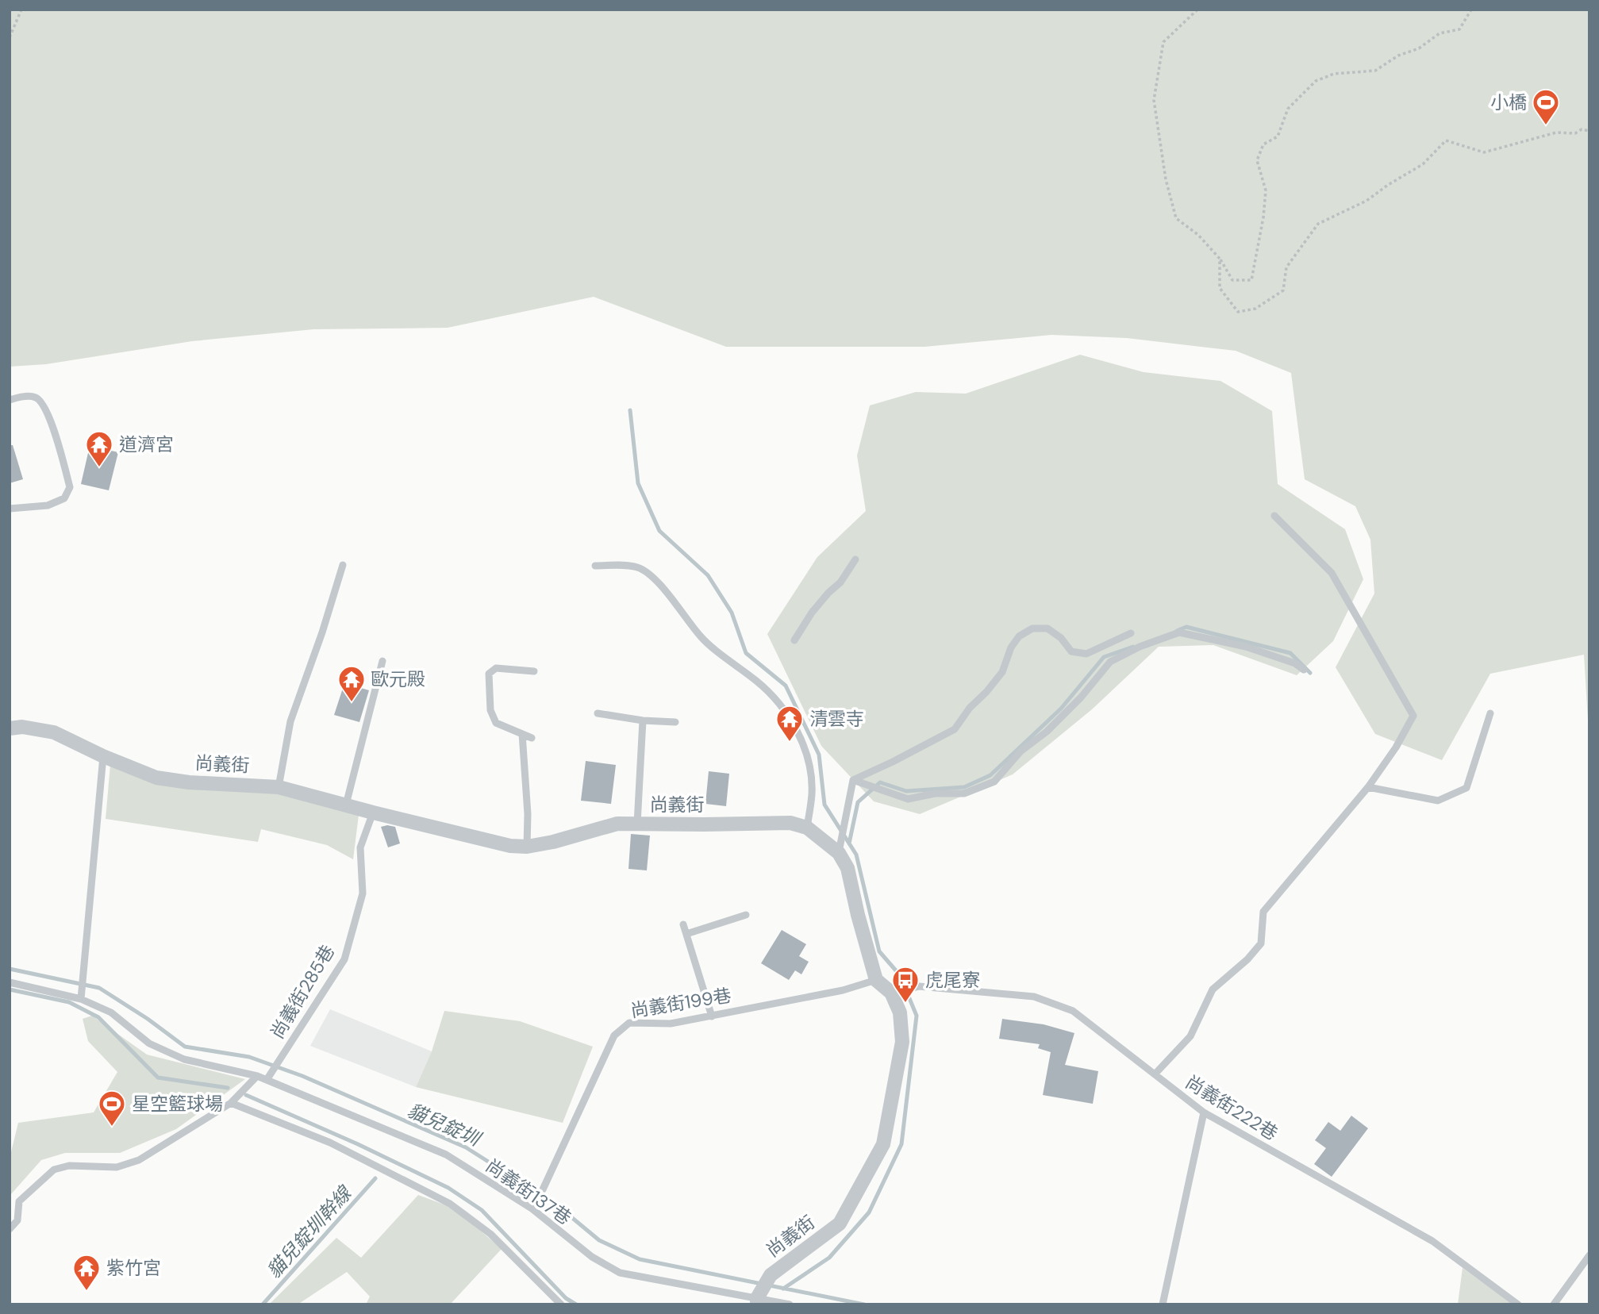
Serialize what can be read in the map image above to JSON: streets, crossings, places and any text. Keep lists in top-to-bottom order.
{
  "streets": {
    "street": ["尚義街"],
    "lane": [
      "尚義街285巷",
      "尚義街199巷",
      "尚義街222巷",
      "尚義街137巷"
    ]
  },
  "crossings": [
    ["尚義街", "尚義街285巷"],
    ["尚義街", "尚義街199巷"],
    ["尚義街", "尚義街222巷"],
    ["尚義街", "尚義街137巷"],
    ["尚義街285巷", "尚義街137巷"],
    ["尚義街199巷", "尚義街137巷"]
  ],
  "water": ["貓兒錠圳", "貓兒錠圳幹線"],
  "places": {
    "sports": ["小橋", "星空籃球場"],
    "temple": [
      "道濟宮",
      "歐元殿",
      "清雲寺",
      "紫竹宮"
    ],
    "bus stop": ["虎尾寮"]
  }
}
